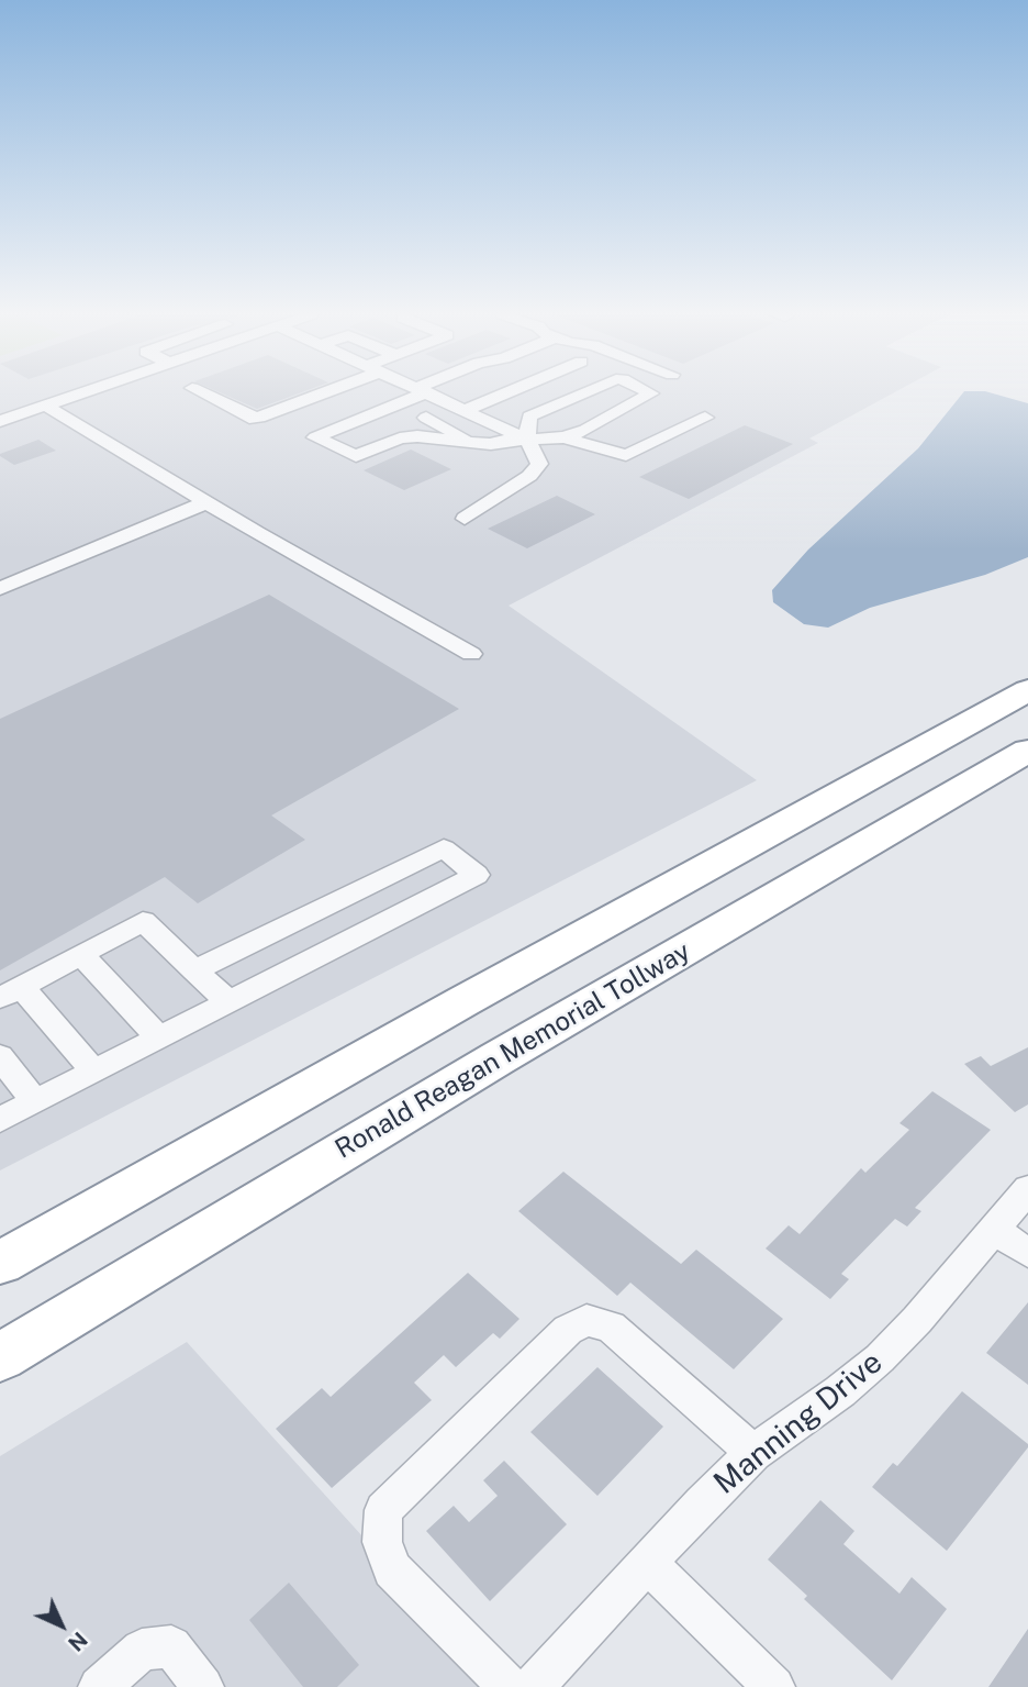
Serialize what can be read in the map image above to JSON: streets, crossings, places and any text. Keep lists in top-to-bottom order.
{
  "streets": {
    "highway": ["Ronald Reagan Memorial Tollway"],
    "street": ["Manning Drive"]
  },
  "north": "bottom right"
}
